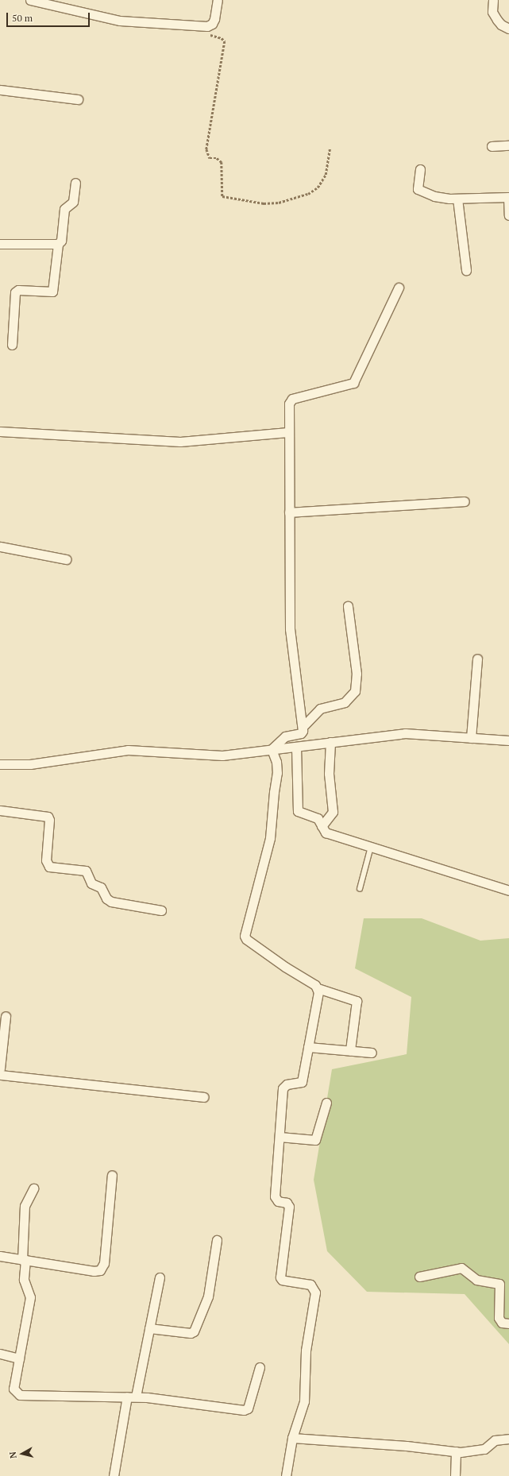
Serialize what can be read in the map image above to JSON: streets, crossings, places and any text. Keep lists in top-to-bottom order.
{
  "scale_bar": "50 m",
  "north": "left"
}
